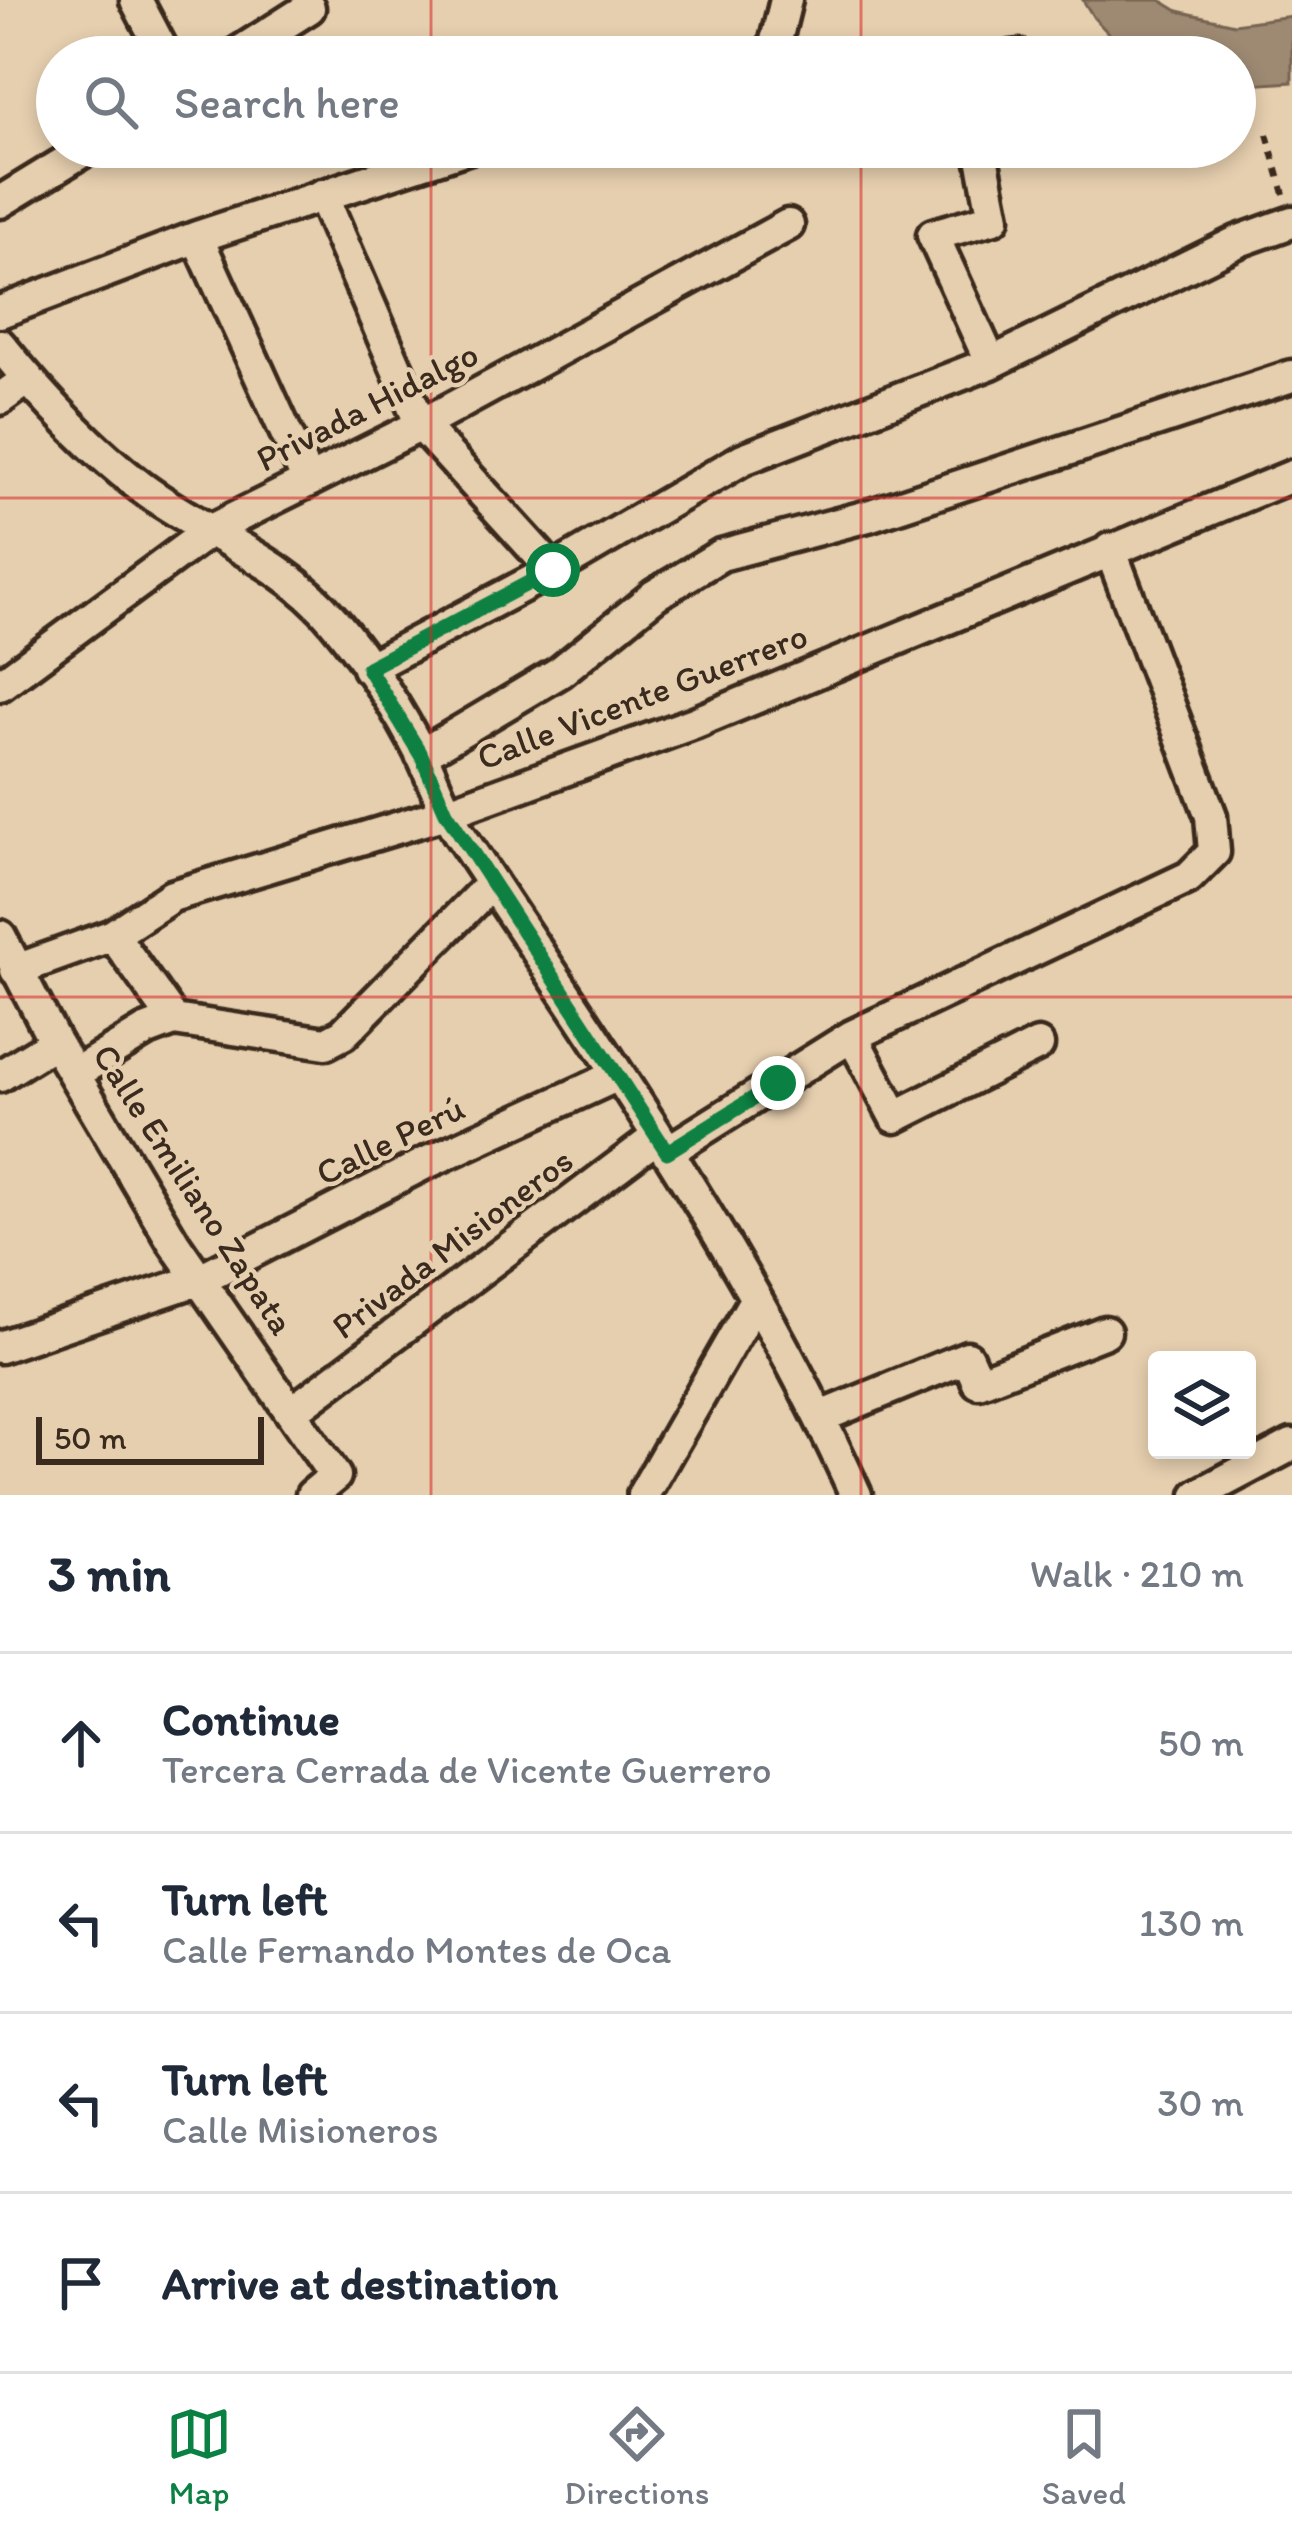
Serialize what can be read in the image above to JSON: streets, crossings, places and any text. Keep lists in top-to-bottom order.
{
  "streets": {
    "street": [
      "Privada Hidalgo",
      "Calle Vicente Guerrero",
      "Calle Perú",
      "Calle Emiliano Zapata",
      "Privada Misioneros"
    ]
  },
  "crossings": [
    ["Calle Vicente Guerrero", "Calle Emiliano Zapata"],
    ["Calle Vicente Guerrero", "Privada Misioneros"],
    ["Calle Perú", "Calle Emiliano Zapata"],
    ["Calle Emiliano Zapata", "Privada Misioneros"]
  ],
  "scale_bar": "50 m",
  "page": {
    "search": "Search here",
    "scale": "50 m",
    "heading": ["3 min", "Walk · 210 m"],
    "list": [
      ["Continue", "Tercera Cerrada de Vicente Guerrero", "50 m"],
      ["Turn left", "Calle Fernando Montes de Oca", "130 m"],
      ["Turn left", "Calle Misioneros", "30 m"],
      "Arrive at destination"
    ],
    "nav": ["Map", "Directions", "Saved"]
  }
}
